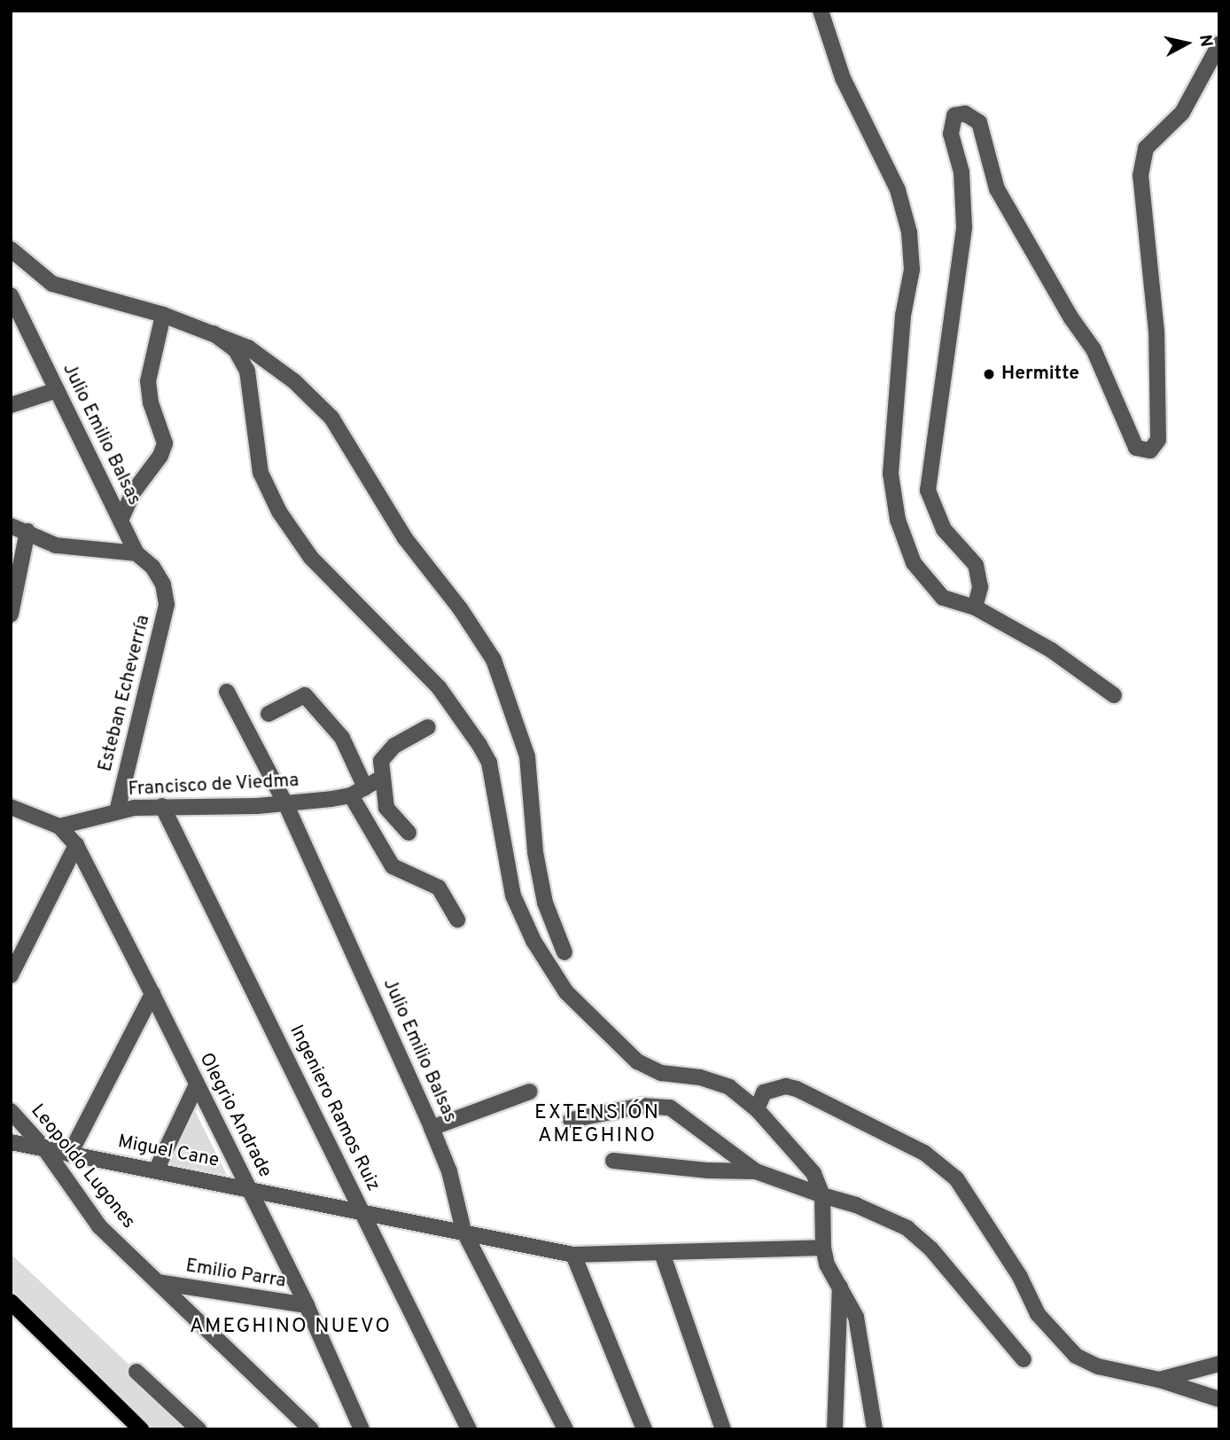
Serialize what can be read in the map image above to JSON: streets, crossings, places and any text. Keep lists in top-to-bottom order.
{
  "streets": {
    "street": [
      "Julio Emilio Balsas",
      "Esteban Echeverría",
      "Francisco de Viedma",
      "Ingeniero Ramos Ruiz",
      "Olegrio Andrade",
      "Miguel Cane",
      "Leopoldo Lugones",
      "Emilio Parra"
    ]
  },
  "crossings": [
    ["Julio Emilio Balsas", "Esteban Echeverría"],
    ["Julio Emilio Balsas", "Francisco de Viedma"],
    ["Julio Emilio Balsas", "Miguel Cane"],
    ["Esteban Echeverría", "Francisco de Viedma"],
    ["Francisco de Viedma", "Ingeniero Ramos Ruiz"],
    ["Francisco de Viedma", "Olegrio Andrade"],
    ["Ingeniero Ramos Ruiz", "Miguel Cane"],
    ["Olegrio Andrade", "Miguel Cane"],
    ["Olegrio Andrade", "Emilio Parra"],
    ["Miguel Cane", "Leopoldo Lugones"],
    ["Leopoldo Lugones", "Emilio Parra"]
  ],
  "districts": ["EXTENSIÓN AMEGHINO", "AMEGHINO NUEVO"],
  "places": ["Hermitte"],
  "north": "right"
}
